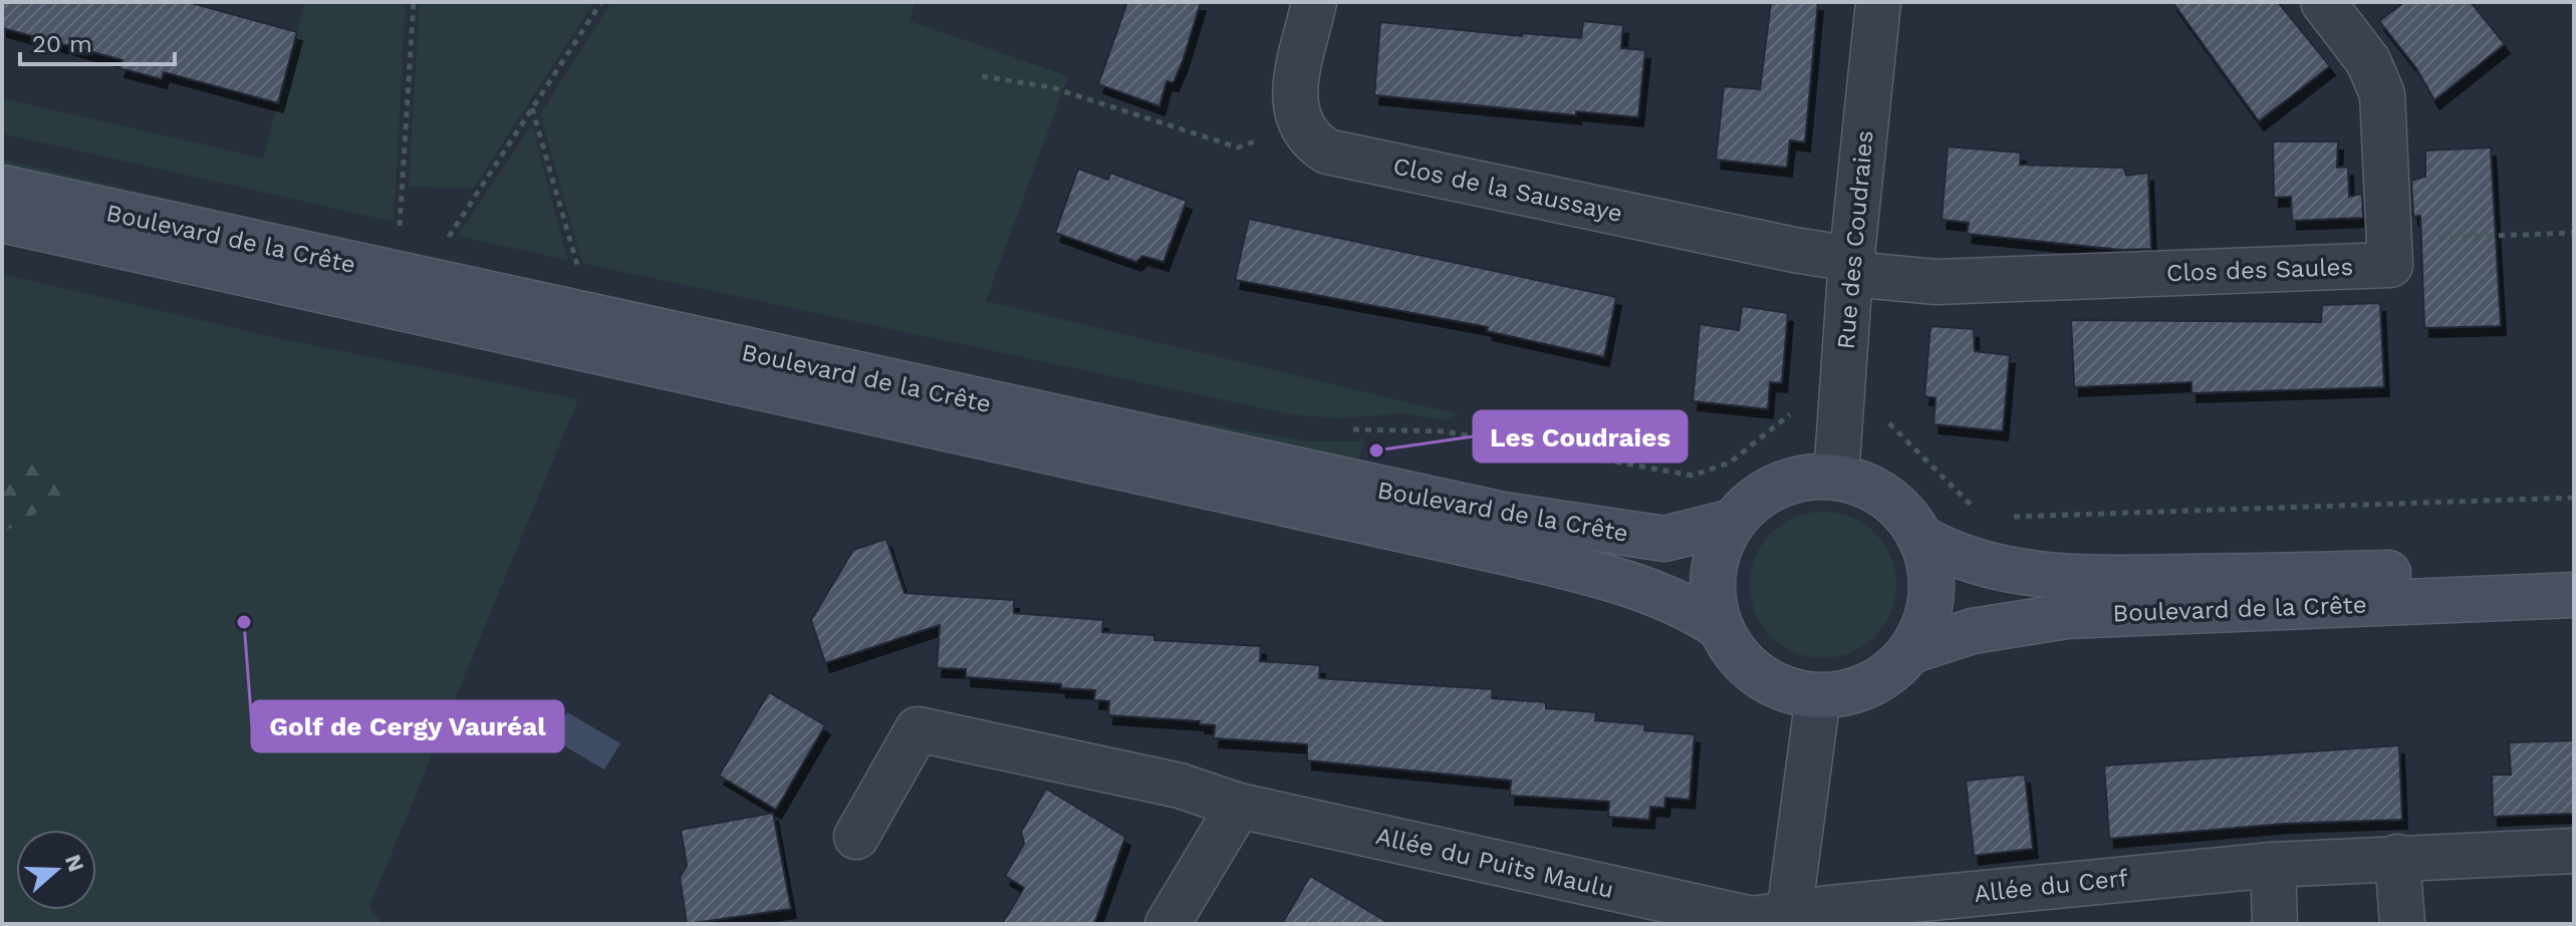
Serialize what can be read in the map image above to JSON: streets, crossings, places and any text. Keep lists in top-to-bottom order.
{
  "streets": {
    "main road": ["Boulevard de la Crête"],
    "street": [
      "Clos de la Saussaye",
      "Rue des Coudraies",
      "Clos des Saules",
      "Allée du Puits Maulu",
      "Allée du Cerf"
    ]
  },
  "crossings": [
    ["Clos de la Saussaye", "Rue des Coudraies"],
    ["Clos de la Saussaye", "Clos des Saules"],
    ["Boulevard de la Crête", "Rue des Coudraies"],
    ["Rue des Coudraies", "Clos des Saules"],
    ["Allée du Puits Maulu", "Allée du Cerf"]
  ],
  "places": ["Les Coudraies", "Golf de Cergy Vauréal"],
  "scale_bar": "20 m",
  "north": "right"
}
